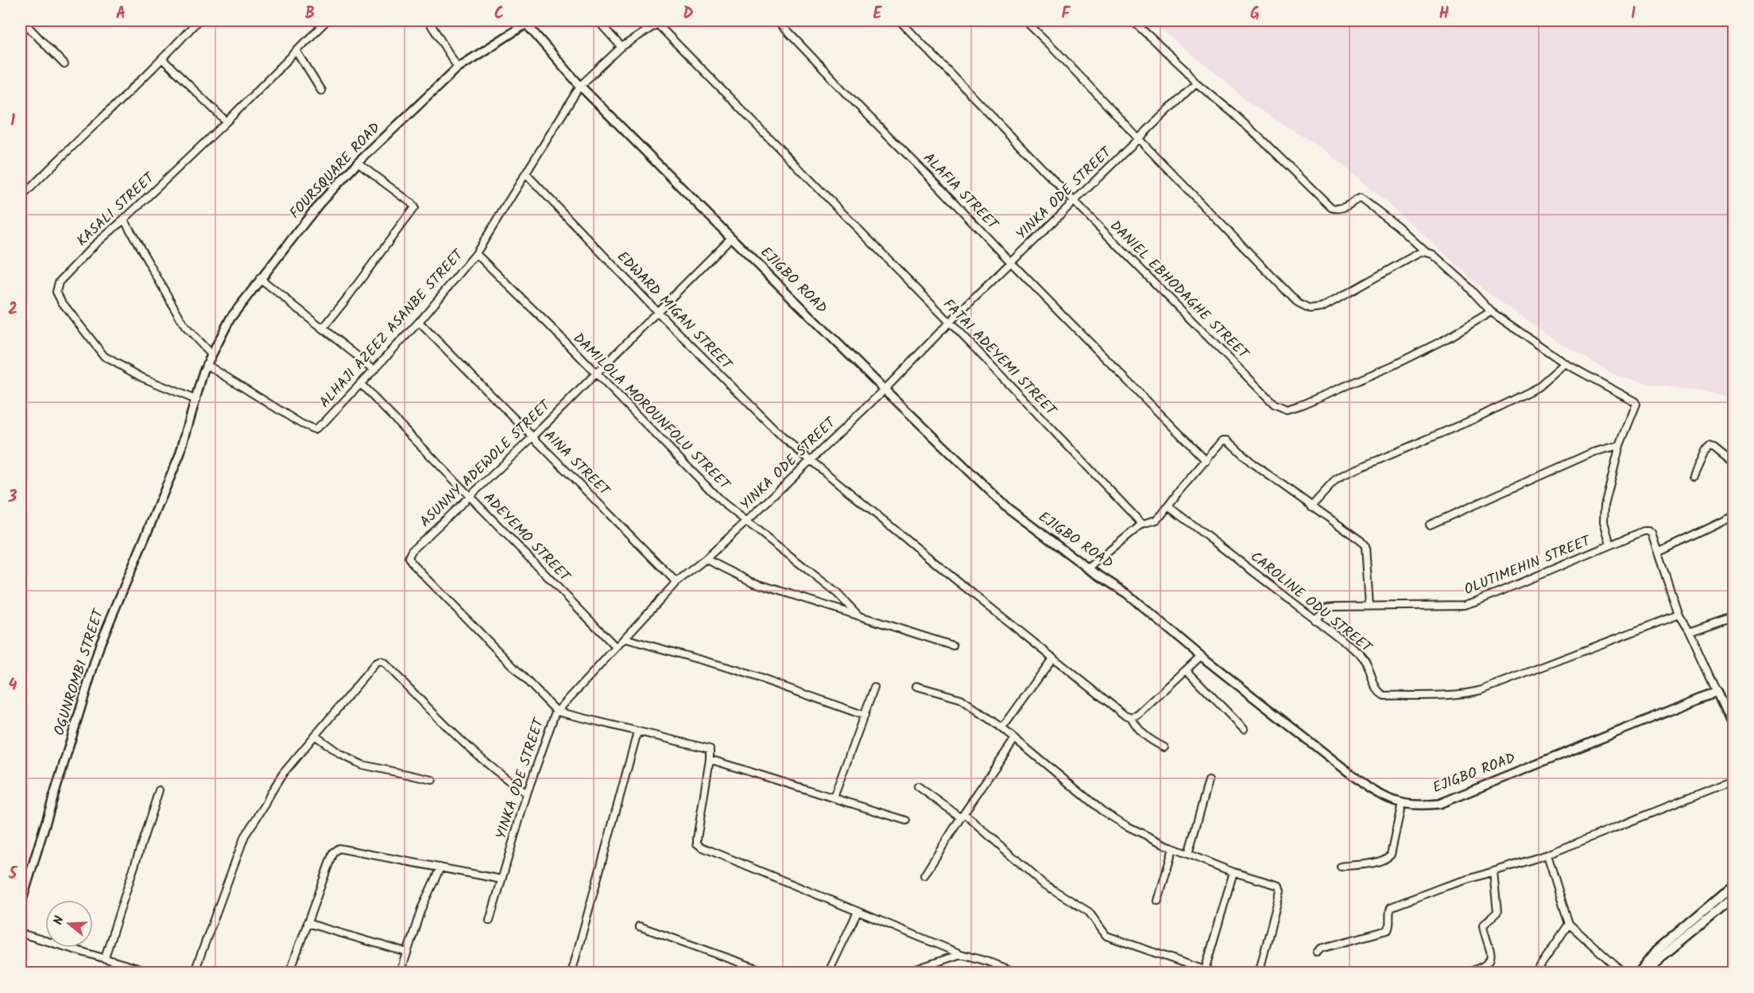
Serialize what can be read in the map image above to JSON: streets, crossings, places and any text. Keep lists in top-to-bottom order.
{
  "streets": {
    "street": [
      "FOURSQUARE ROAD",
      "ALAFIA STREET",
      "YINKA ODE STREET",
      "KASALI STREET",
      "EJIGBO ROAD",
      "DANIEL EBHODAGHE STREET",
      "EDWARD MIGAN STREET",
      "ALHAJI AZEEZ ASANBE STREET",
      "FATAI ADEYEMI STREET",
      "DAMILOLA MOROUNFOLU STREET",
      "AINA STREET",
      "ASUNNY ADEWOLE STREET",
      "ADEYEMO STREET",
      "OLUTIMEHIN STREET",
      "CAROLINE ODU STREET",
      "OGUNROMBI STREET"
    ]
  },
  "crossings": [
    ["FOURSQUARE ROAD", "KASALI STREET"],
    ["FOURSQUARE ROAD", "EJIGBO ROAD"],
    ["FOURSQUARE ROAD", "ALHAJI AZEEZ ASANBE STREET"],
    ["FOURSQUARE ROAD", "OGUNROMBI STREET"],
    ["ALAFIA STREET", "YINKA ODE STREET"],
    ["YINKA ODE STREET", "EJIGBO ROAD"],
    ["YINKA ODE STREET", "DANIEL EBHODAGHE STREET"],
    ["YINKA ODE STREET", "EDWARD MIGAN STREET"],
    ["YINKA ODE STREET", "FATAI ADEYEMI STREET"],
    ["YINKA ODE STREET", "DAMILOLA MOROUNFOLU STREET"],
    ["YINKA ODE STREET", "AINA STREET"],
    ["YINKA ODE STREET", "ASUNNY ADEWOLE STREET"],
    ["YINKA ODE STREET", "ADEYEMO STREET"],
    ["KASALI STREET", "OGUNROMBI STREET"],
    ["EJIGBO ROAD", "ALHAJI AZEEZ ASANBE STREET"],
    ["EJIGBO ROAD", "FATAI ADEYEMI STREET"],
    ["EJIGBO ROAD", "ASUNNY ADEWOLE STREET"],
    ["EDWARD MIGAN STREET", "ALHAJI AZEEZ ASANBE STREET"],
    ["EDWARD MIGAN STREET", "ASUNNY ADEWOLE STREET"],
    ["ALHAJI AZEEZ ASANBE STREET", "FATAI ADEYEMI STREET"],
    ["ALHAJI AZEEZ ASANBE STREET", "DAMILOLA MOROUNFOLU STREET"],
    ["ALHAJI AZEEZ ASANBE STREET", "AINA STREET"],
    ["ALHAJI AZEEZ ASANBE STREET", "ADEYEMO STREET"],
    ["DAMILOLA MOROUNFOLU STREET", "ASUNNY ADEWOLE STREET"],
    ["AINA STREET", "ASUNNY ADEWOLE STREET"],
    ["ASUNNY ADEWOLE STREET", "ADEYEMO STREET"],
    ["OLUTIMEHIN STREET", "CAROLINE ODU STREET"]
  ],
  "north": "left",
  "grid": {
    "columns": [
      "A",
      "B",
      "C",
      "D",
      "E",
      "F",
      "G",
      "H",
      "I"
    ],
    "rows": [
      "1",
      "2",
      "3",
      "4",
      "5"
    ]
  }
}
